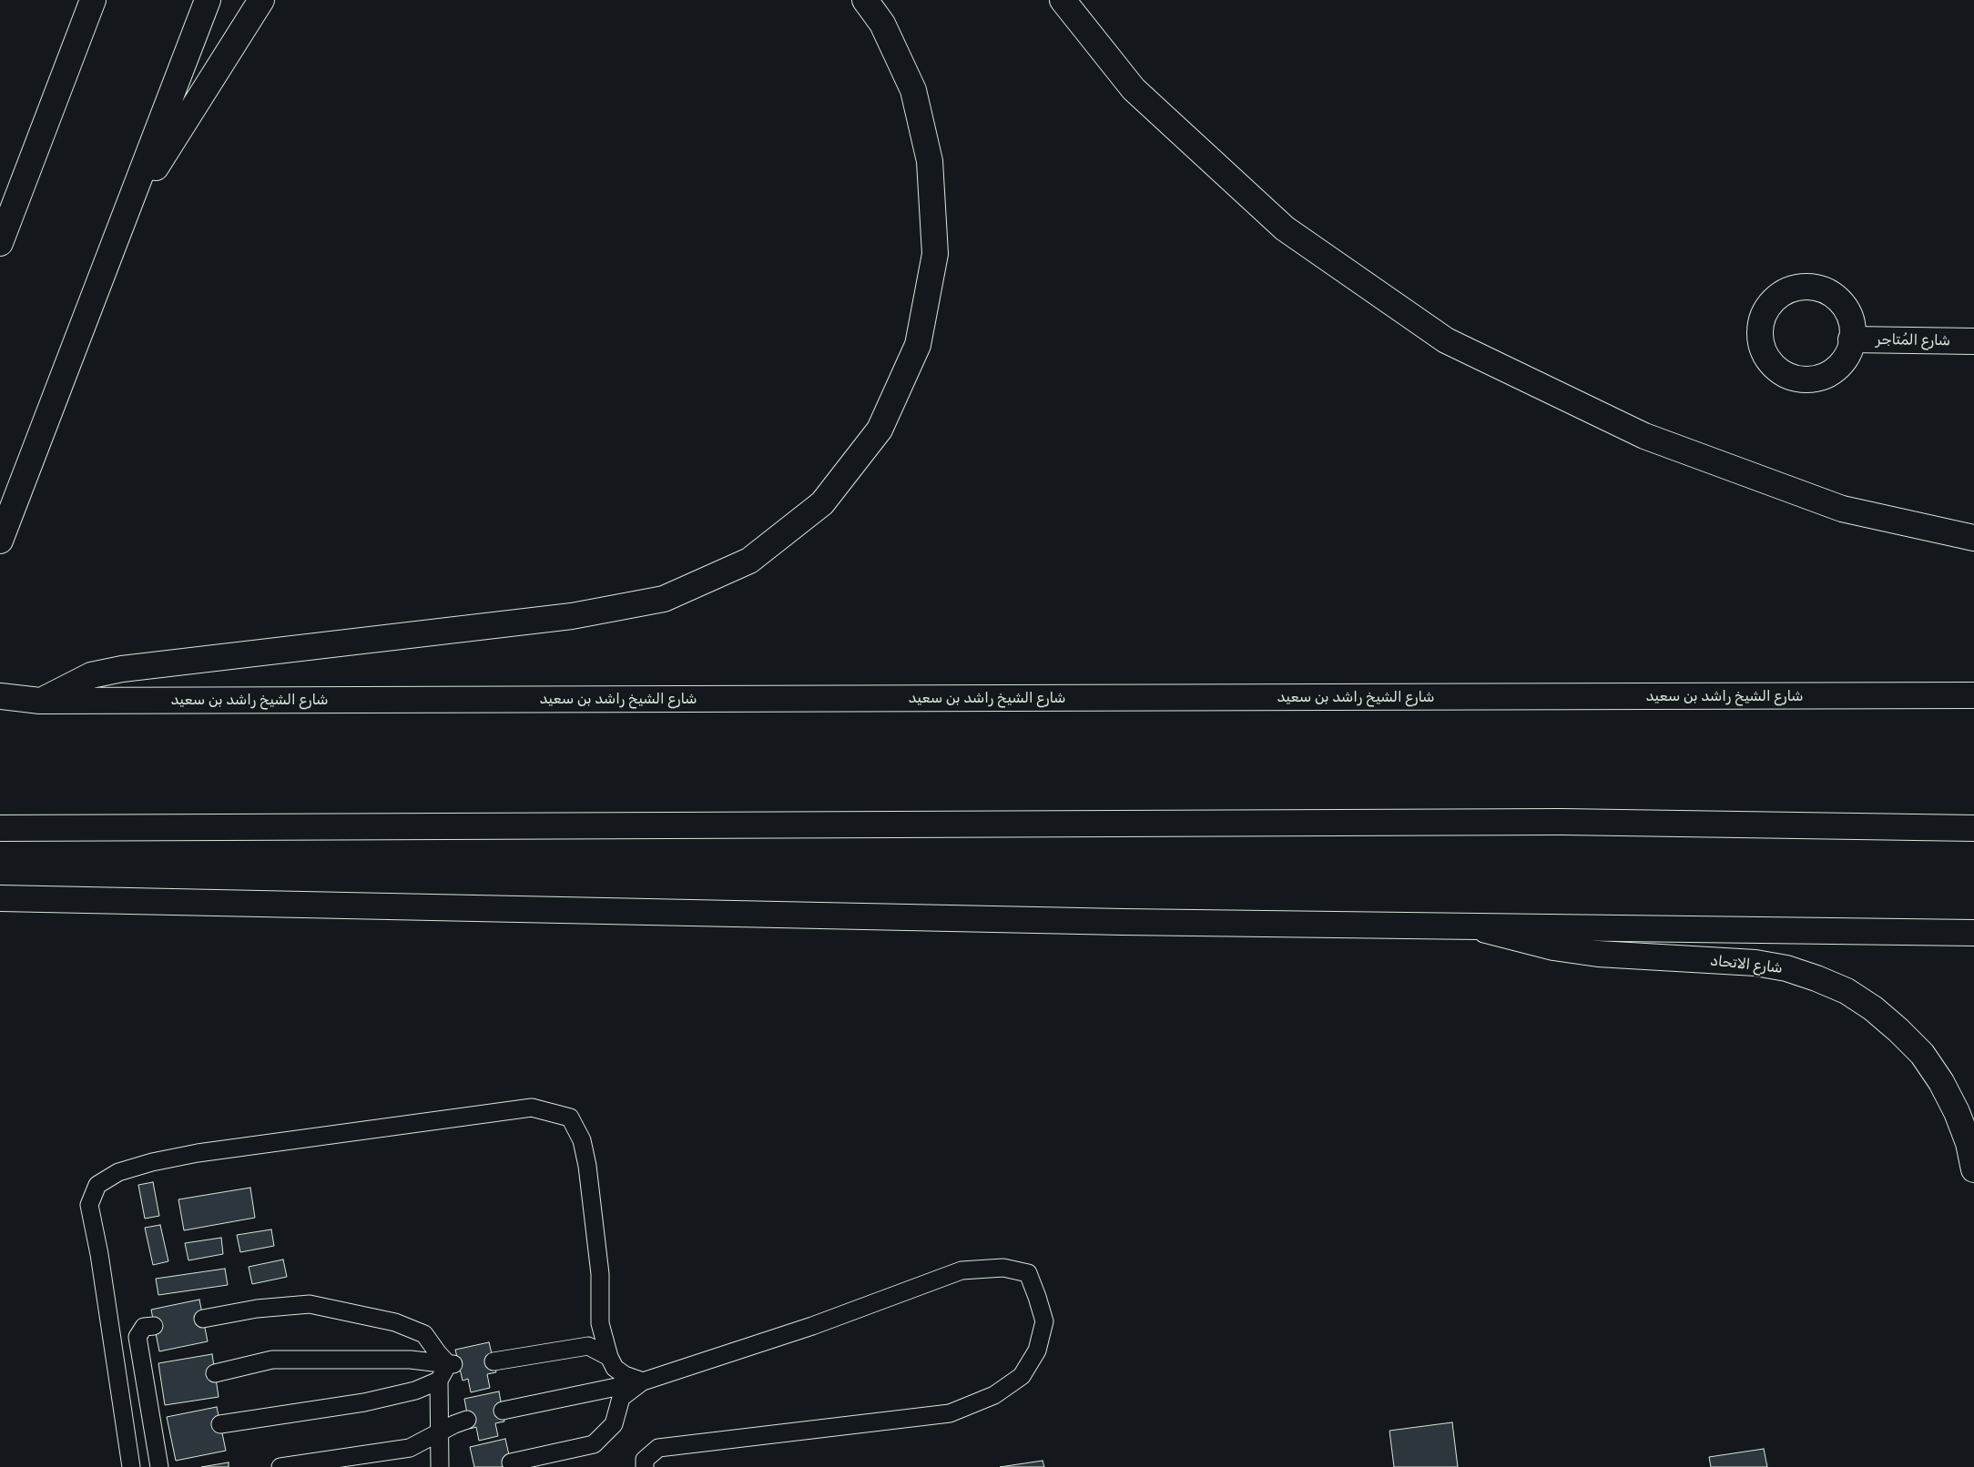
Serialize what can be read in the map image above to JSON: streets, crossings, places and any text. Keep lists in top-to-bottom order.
{
  "streets": {
    "main road": ["شارع المُتاجر", "شارع الشيخ راشد بن سعيد", "شارع الاتحاد"]
  }
}
